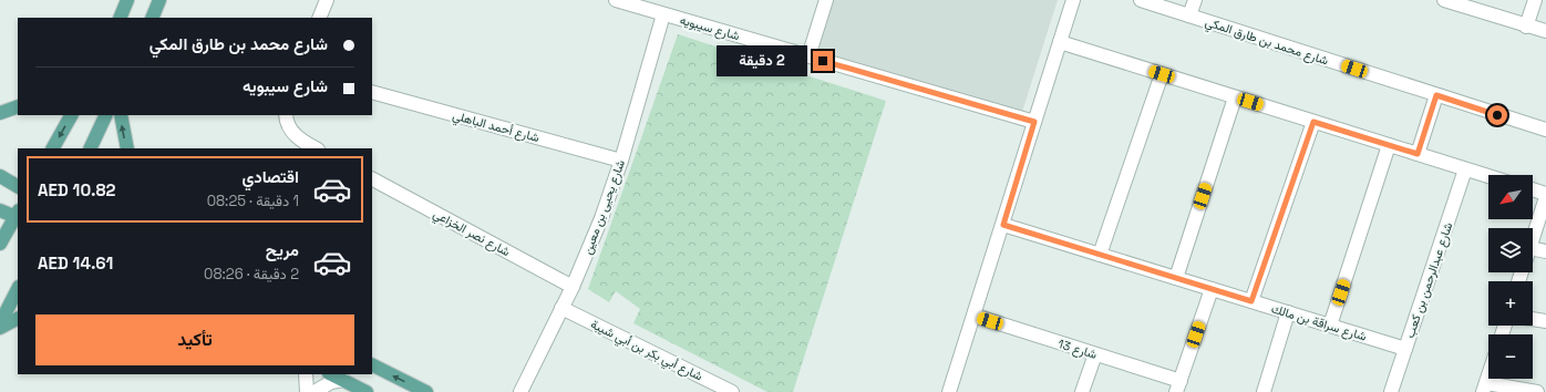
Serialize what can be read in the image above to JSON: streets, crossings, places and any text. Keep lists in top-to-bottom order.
{
  "streets": {
    "street": [
      "شارع سيبويه",
      "شارع محمد بن طارق المكي",
      "شارع أحمد الباهلي",
      "شارع يحيى بن معين",
      "شارع نصر الخزاعي",
      "شارع عبدالرحمن بن كعب",
      "شارع سراقة بن مالك",
      "شارع 13",
      "شارع أبي بكر بن أبي شيبة"
    ]
  },
  "crossings": [
    ["شارع سيبويه", "شارع يحيى بن معين"],
    ["شارع أحمد الباهلي", "شارع يحيى بن معين"],
    ["شارع يحيى بن معين", "شارع نصر الخزاعي"],
    ["شارع يحيى بن معين", "شارع أبي بكر بن أبي شيبة"],
    ["شارع عبدالرحمن بن كعب", "شارع سراقة بن مالك"]
  ],
  "north": "bottom left",
  "page": {
    "banner": ["شارع محمد بن طارق المكي", "شارع سيبويه"],
    "bubble": "2 دقيقة",
    "list": [
      {
        "name": "اقتصادي",
        "note": "1 دقيقة · 08:25",
        "value": "AED 10.82"
      },
      {
        "name": "مريح",
        "note": "2 دقيقة · 08:26",
        "value": "AED 14.61"
      }
    ],
    "map_buttons": ["+", "−"],
    "buttons": "تأكيد"
  }
}
